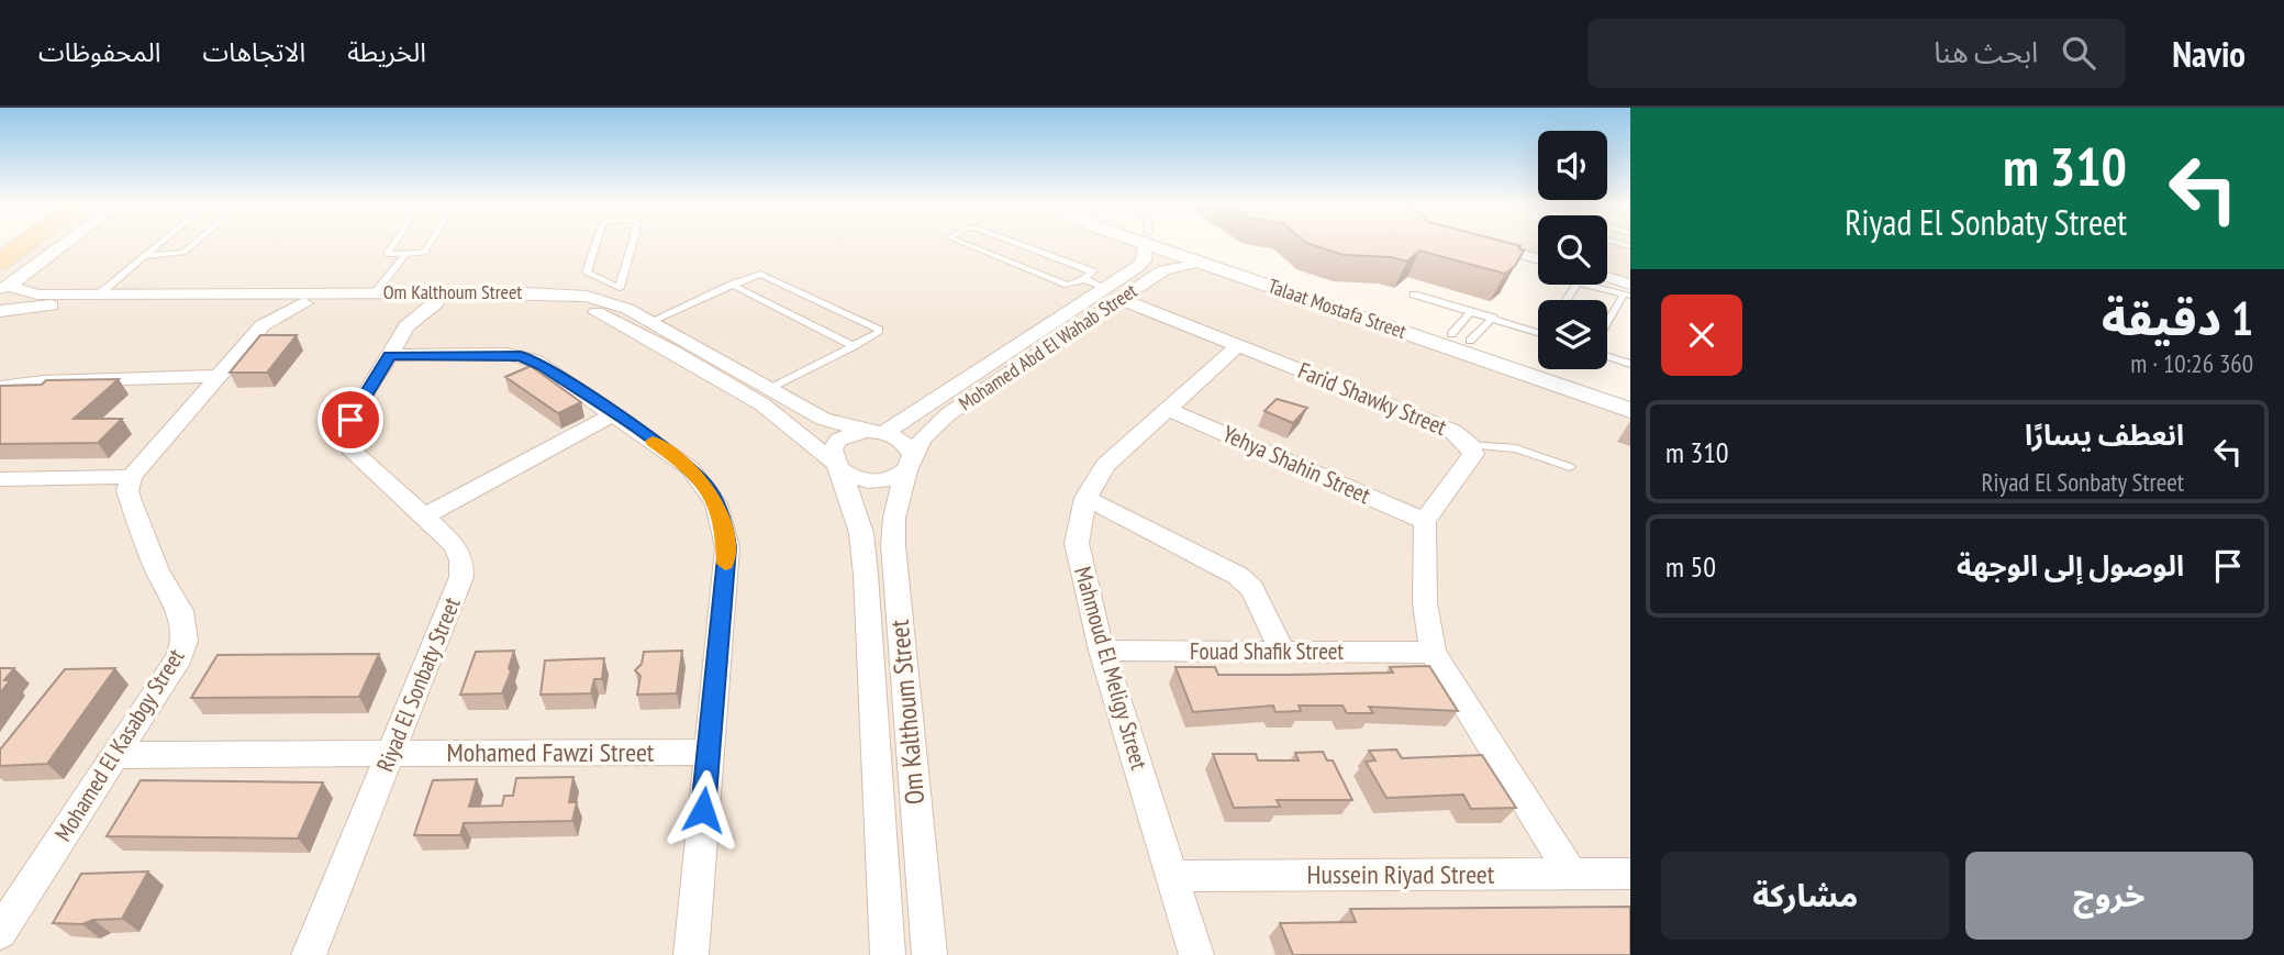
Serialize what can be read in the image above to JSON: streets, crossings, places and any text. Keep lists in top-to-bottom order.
{
  "streets": {
    "street": [
      "Om Kalthoum Street",
      "Talaat Mostafa Street",
      "Mohamed Abd El Wahab Street",
      "Farid Shawky Street",
      "Yehya Shahin Street",
      "Fouad Shafik Street",
      "Mahmoud El Meligy Street",
      "Riyad El Sonbaty Street",
      "Mohamed El Kasabgy Street",
      "Mohamed Fawzi Street",
      "Hussein Riyad Street"
    ]
  },
  "crossings": [
    ["Om Kalthoum Street", "Mohamed Abd El Wahab Street"],
    ["Om Kalthoum Street", "Riyad El Sonbaty Street"],
    ["Talaat Mostafa Street", "Mohamed Abd El Wahab Street"],
    ["Mohamed Abd El Wahab Street", "Farid Shawky Street"],
    ["Farid Shawky Street", "Yehya Shahin Street"],
    ["Farid Shawky Street", "Mahmoud El Meligy Street"],
    ["Yehya Shahin Street", "Mahmoud El Meligy Street"],
    ["Fouad Shafik Street", "Mahmoud El Meligy Street"],
    ["Mahmoud El Meligy Street", "Hussein Riyad Street"],
    ["Riyad El Sonbaty Street", "Mohamed Fawzi Street"],
    ["Mohamed El Kasabgy Street", "Mohamed Fawzi Street"]
  ],
  "page": {
    "header": "Navio",
    "search": "ابحث هنا",
    "nav": ["الخريطة", "الاتجاهات", "المحفوظات"],
    "turn": ["310 m", "Riyad El Sonbaty Street"],
    "heading": ["1 دقيقة", "360 m · 10:26"],
    "list": [
      {
        "name": "انعطف يسارًا",
        "note": "Riyad El Sonbaty Street",
        "value": "310 m"
      },
      {
        "name": "الوصول إلى الوجهة",
        "value": "50 m"
      }
    ],
    "buttons": ["خروج", "مشاركة"]
  }
}
